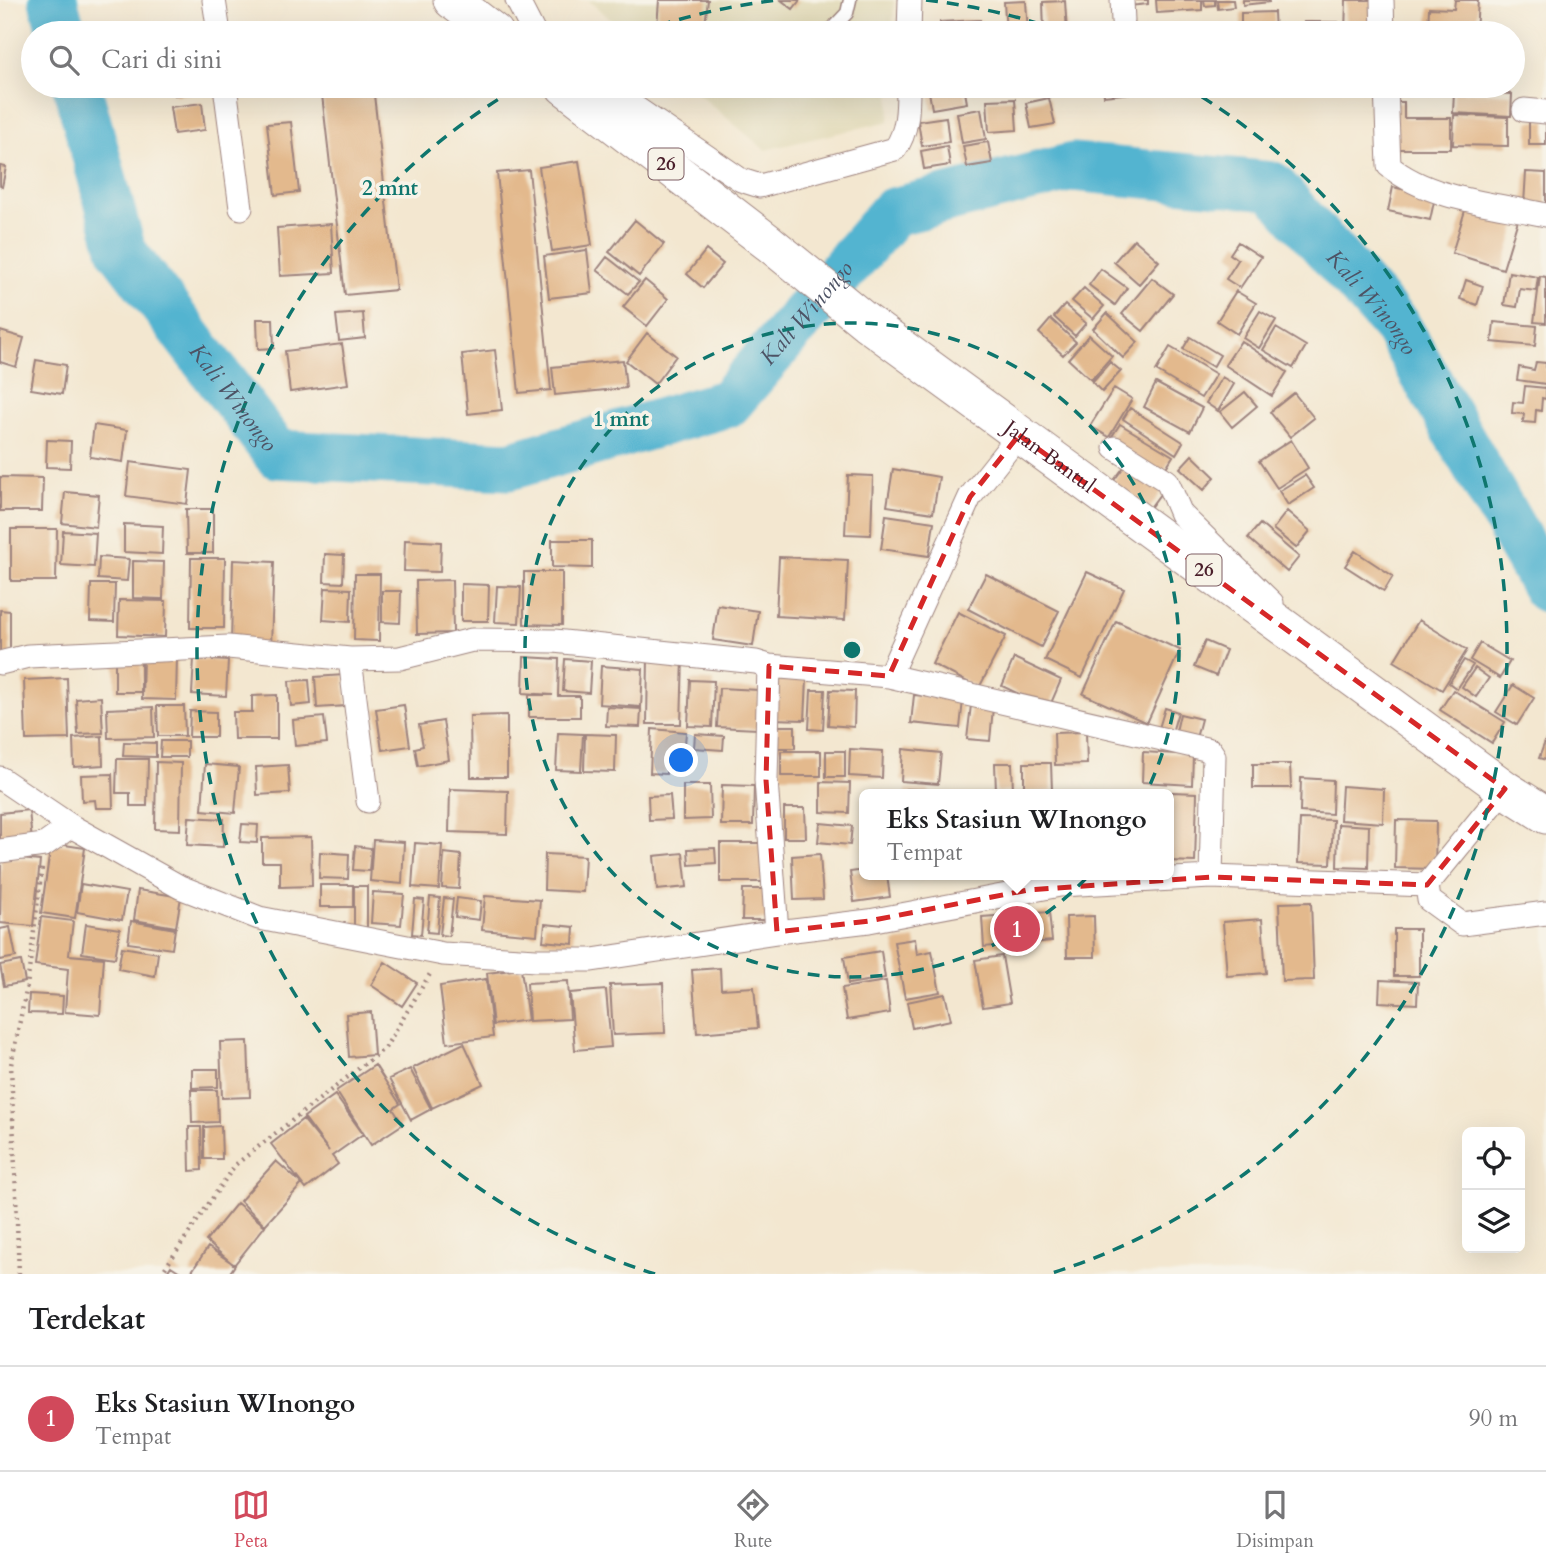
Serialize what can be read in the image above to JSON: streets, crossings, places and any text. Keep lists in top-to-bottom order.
{
  "streets": {
    "main road": ["26", "Jalan Bantul"]
  },
  "water": ["Kali Winongo"],
  "page": {
    "search": "Cari di sini",
    "popup": ["Eks Stasiun WInongo", "Tempat"],
    "pins": "1",
    "heading": "Terdekat",
    "list": [
      {
        "mark": "1",
        "name": "Eks Stasiun WInongo",
        "note": "Tempat",
        "value": "90 m"
      }
    ],
    "nav": ["Peta", "Rute", "Disimpan"]
  },
  "rings": ["2 mnt", "1 mnt"]
}
